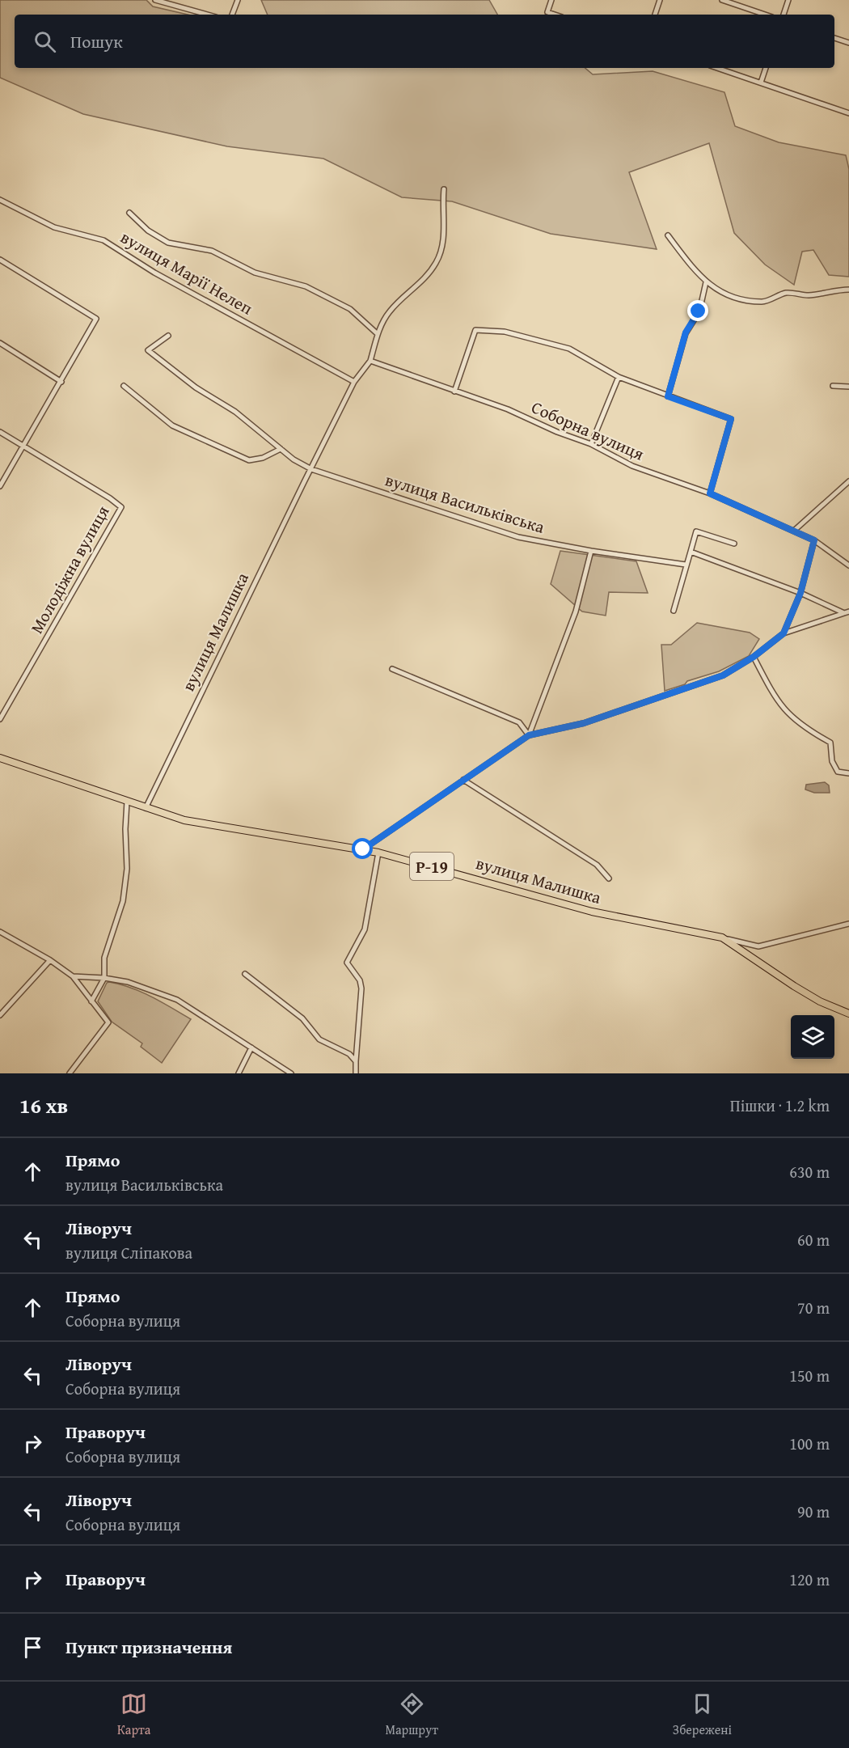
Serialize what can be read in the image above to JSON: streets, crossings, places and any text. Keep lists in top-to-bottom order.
{
  "streets": {
    "main road": ["вулиця Малишка", "Р-19"],
    "street": [
      "вулиця Марії Нелеп",
      "Соборна вулиця",
      "вулиця Васильківська",
      "Молодіжна вулиця"
    ]
  },
  "crossings": [
    ["вулиця Васильківська", "вулиця Малишка"]
  ],
  "page": {
    "search": "Пошук",
    "heading": ["16 хв", "Пішки · 1.2 km"],
    "list": [
      ["Прямо", "вулиця Васильківська", "630 m"],
      ["Ліворуч", "вулиця Сліпакова", "60 m"],
      ["Прямо", "Соборна вулиця", "70 m"],
      ["Ліворуч", "Соборна вулиця", "150 m"],
      ["Праворуч", "Соборна вулиця", "100 m"],
      ["Ліворуч", "Соборна вулиця", "90 m"],
      ["Праворуч", "120 m"],
      "Пункт призначення"
    ],
    "nav": ["Карта", "Маршрут", "Збережені"]
  }
}
